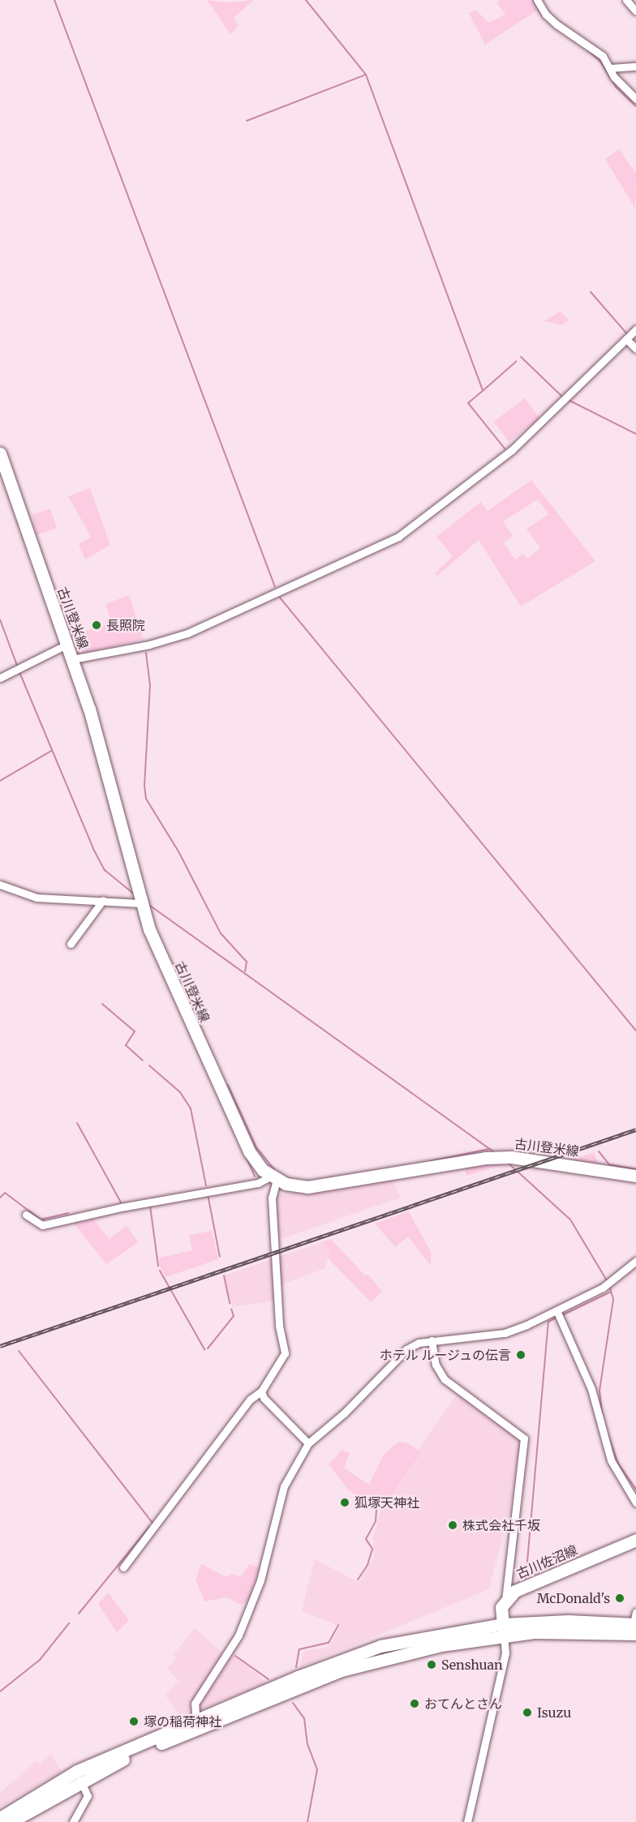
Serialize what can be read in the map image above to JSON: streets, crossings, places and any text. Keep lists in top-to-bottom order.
{
  "streets": {
    "main road": ["古川登米線", "古川佐沼線"]
  },
  "places": [
    "長照院",
    "ホテル ルージュの伝言",
    "狐塚天神社",
    "株式会社千坂",
    "McDonald's",
    "Senshuan",
    "おてんとさん",
    "Isuzu",
    "塚の稲荷神社"
  ]
}
